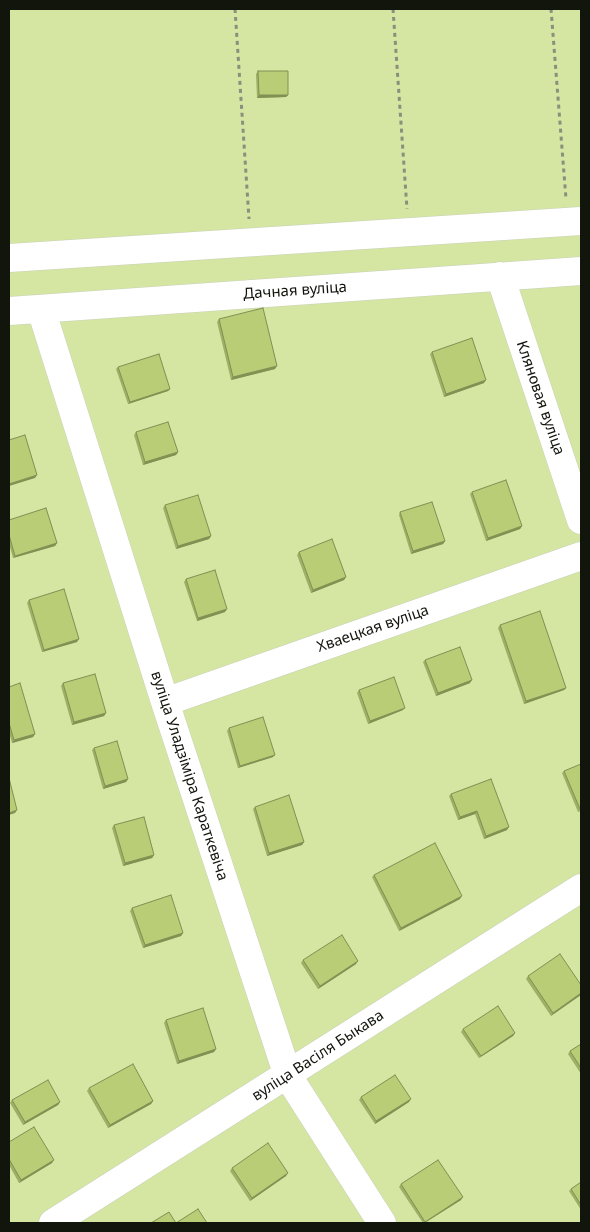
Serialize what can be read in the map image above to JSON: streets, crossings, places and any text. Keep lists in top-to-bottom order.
{
  "streets": {
    "street": [
      "Дачная вуліца",
      "Кляновая вуліца",
      "Хваецкая вуліца",
      "вуліца Уладзіміра Караткевіча",
      "вуліца Васіля Быкава"
    ]
  },
  "crossings": [
    ["Дачная вуліца", "Кляновая вуліца"],
    ["Дачная вуліца", "вуліца Уладзіміра Караткевіча"],
    ["Хваецкая вуліца", "вуліца Уладзіміра Караткевіча"],
    ["вуліца Уладзіміра Караткевіча", "вуліца Васіля Быкава"]
  ]
}
